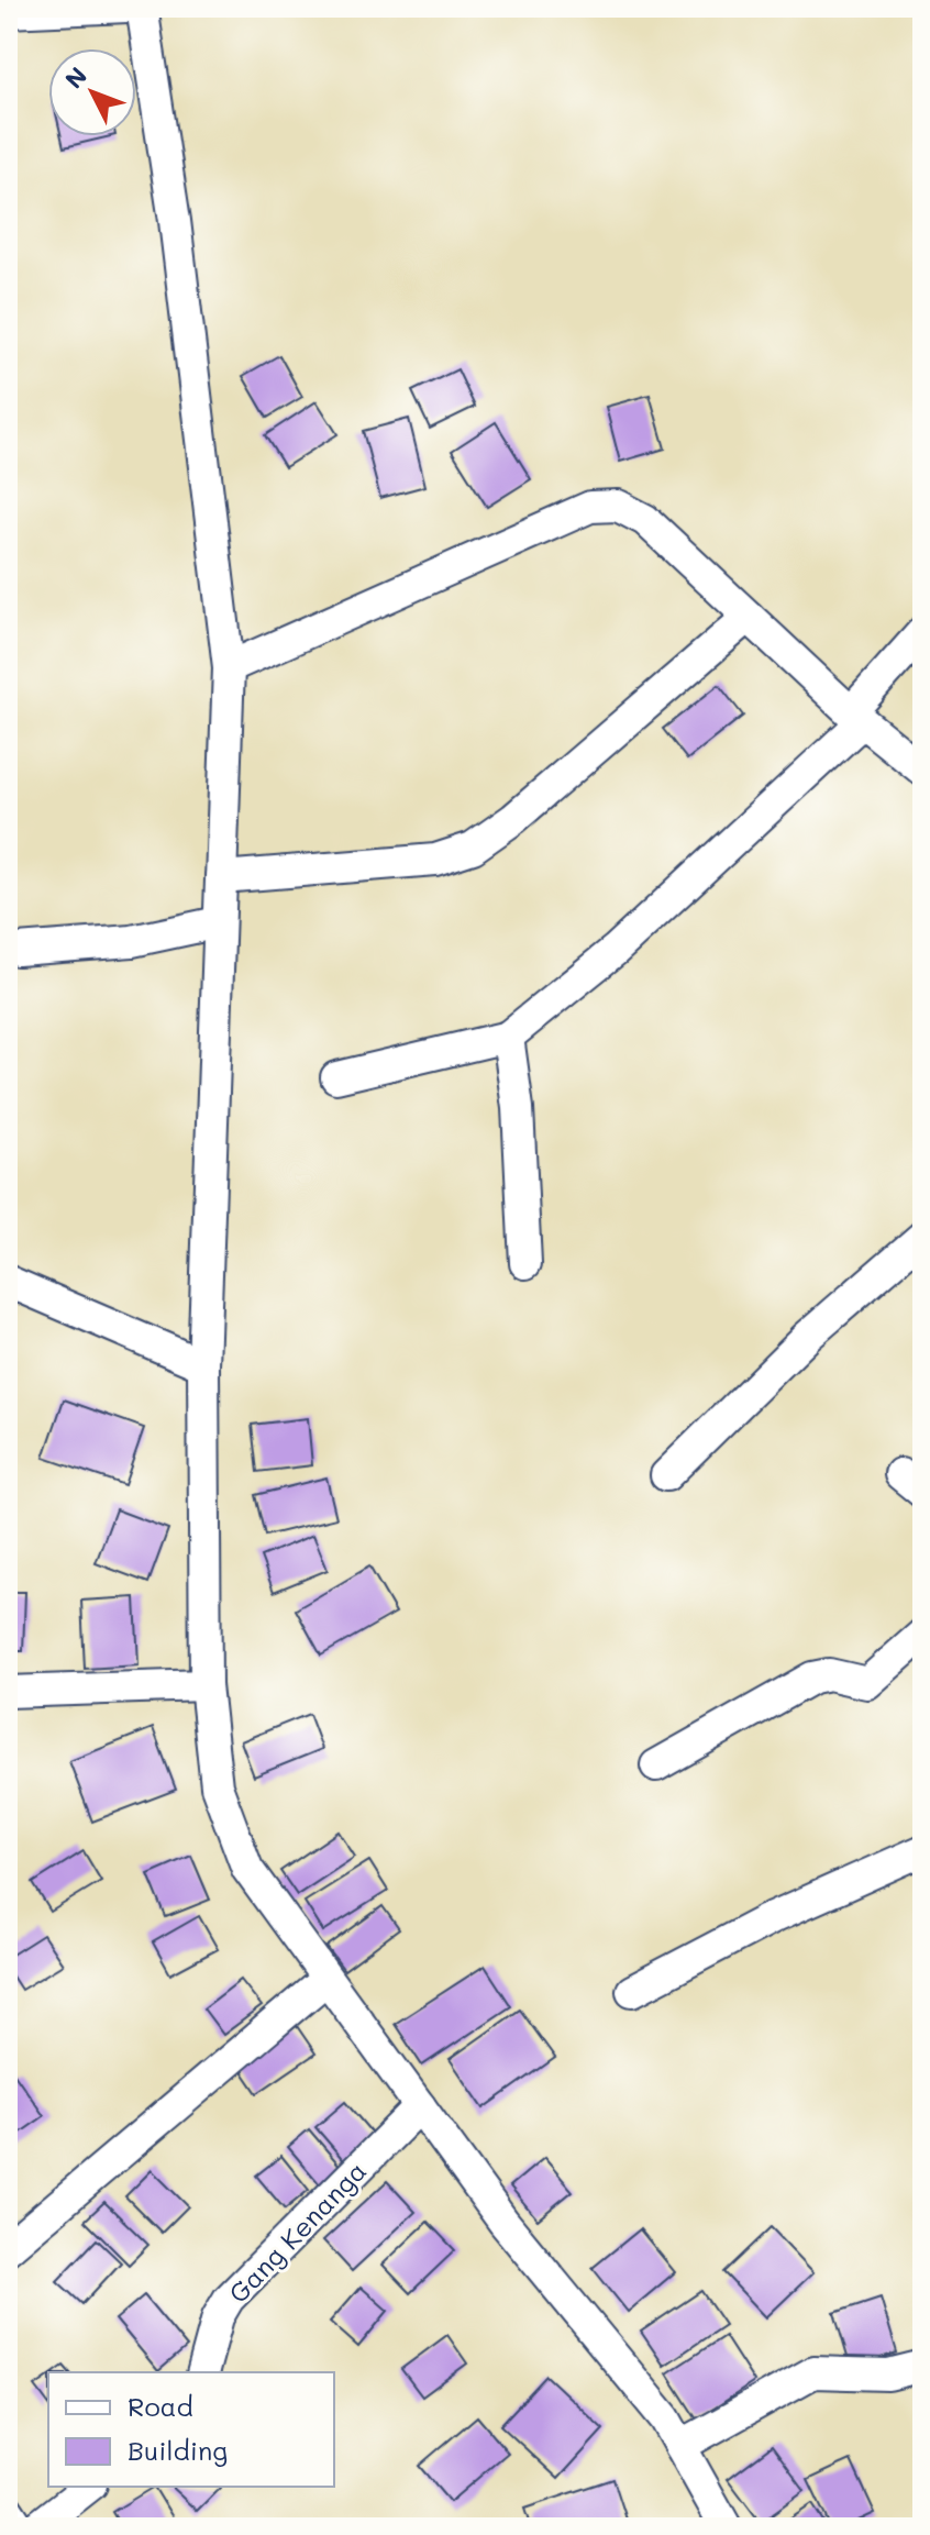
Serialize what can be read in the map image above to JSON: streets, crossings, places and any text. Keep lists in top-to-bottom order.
{
  "streets": {
    "street": ["Gang Kenanga"]
  },
  "legend": ["Road", "Building"],
  "north": "top left"
}
